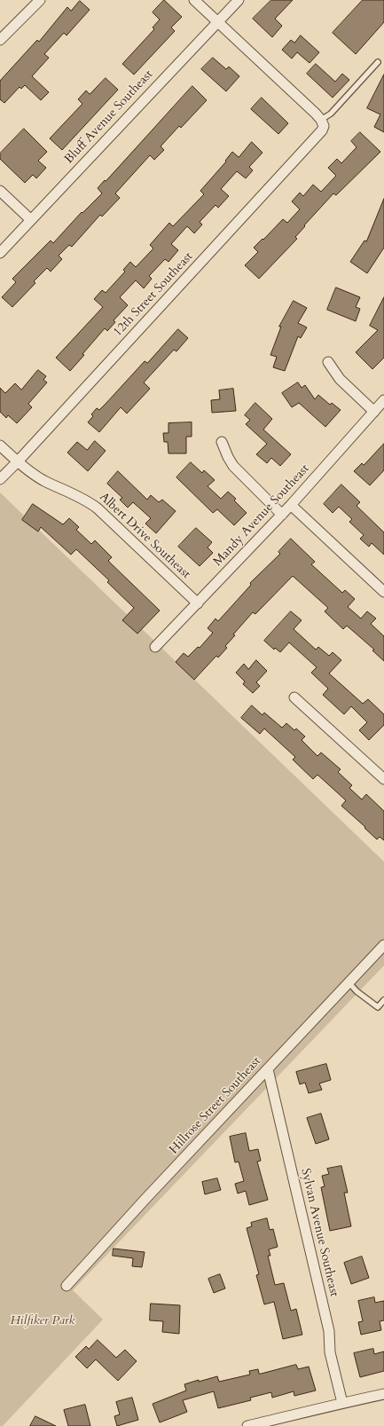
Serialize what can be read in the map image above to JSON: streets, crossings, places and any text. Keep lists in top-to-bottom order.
{
  "streets": {
    "street": [
      "Bluff Avenue Southeast",
      "12th Street Southeast",
      "Mandy Avenue Southeast",
      "Albert Drive Southeast",
      "Hillrose Street Southeast",
      "Sylvan Avenue Southeast"
    ]
  },
  "crossings": [
    ["12th Street Southeast", "Albert Drive Southeast"],
    ["Mandy Avenue Southeast", "Albert Drive Southeast"],
    ["Hillrose Street Southeast", "Sylvan Avenue Southeast"]
  ],
  "parks": ["Hilfiker Park"]
}
